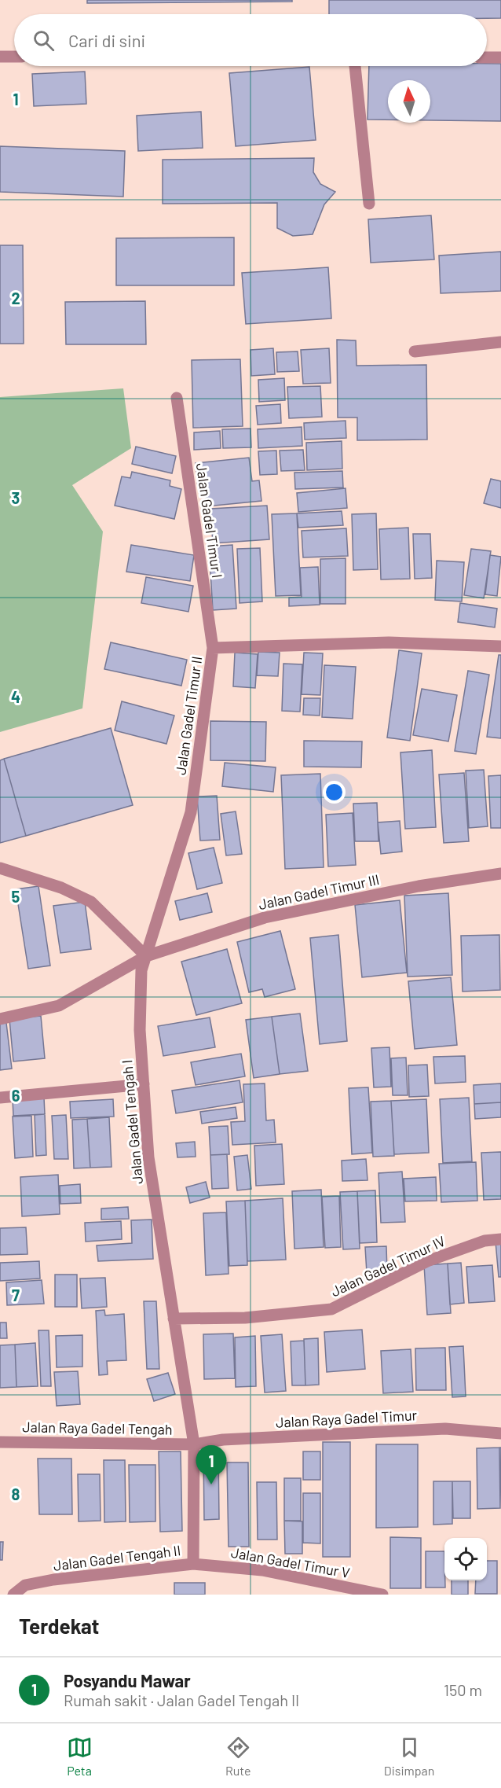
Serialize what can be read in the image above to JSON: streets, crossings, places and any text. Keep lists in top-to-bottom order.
{
  "streets": {
    "street": [
      "Jalan Gadel Timur I",
      "Jalan Gadel Timur II",
      "Jalan Gadel Timur III",
      "Jalan Gadel Tengah I",
      "Jalan Gadel Timur IV",
      "Jalan Raya Gadel Timur",
      "Jalan Raya Gadel Tengah",
      "Jalan Gadel Tengah II",
      "Jalan Gadel Timur V"
    ]
  },
  "crossings": [
    ["Jalan Gadel Timur I", "Jalan Gadel Timur II"],
    ["Jalan Gadel Timur II", "Jalan Gadel Timur III"],
    ["Jalan Gadel Timur II", "Jalan Gadel Tengah I"],
    ["Jalan Gadel Timur III", "Jalan Gadel Tengah I"],
    ["Jalan Gadel Tengah I", "Jalan Gadel Timur IV"],
    ["Jalan Gadel Tengah I", "Jalan Raya Gadel Timur"],
    ["Jalan Gadel Tengah I", "Jalan Raya Gadel Tengah"],
    ["Jalan Gadel Tengah I", "Jalan Gadel Tengah II"],
    ["Jalan Raya Gadel Timur", "Jalan Raya Gadel Tengah"],
    ["Jalan Raya Gadel Timur", "Jalan Gadel Tengah II"],
    ["Jalan Raya Gadel Tengah", "Jalan Gadel Tengah II"],
    ["Jalan Gadel Tengah II", "Jalan Gadel Timur V"]
  ],
  "north": "top",
  "page": {
    "search": "Cari di sini",
    "pins": "1",
    "heading": "Terdekat",
    "list": [
      {
        "mark": "1",
        "name": "Posyandu Mawar",
        "note": "Rumah sakit · Jalan Gadel Tengah II",
        "value": "150 m"
      }
    ],
    "nav": ["Peta", "Rute", "Disimpan"]
  },
  "grid": {
    "rows": [
      "1",
      "2",
      "3",
      "4",
      "5",
      "6",
      "7",
      "8"
    ]
  }
}
